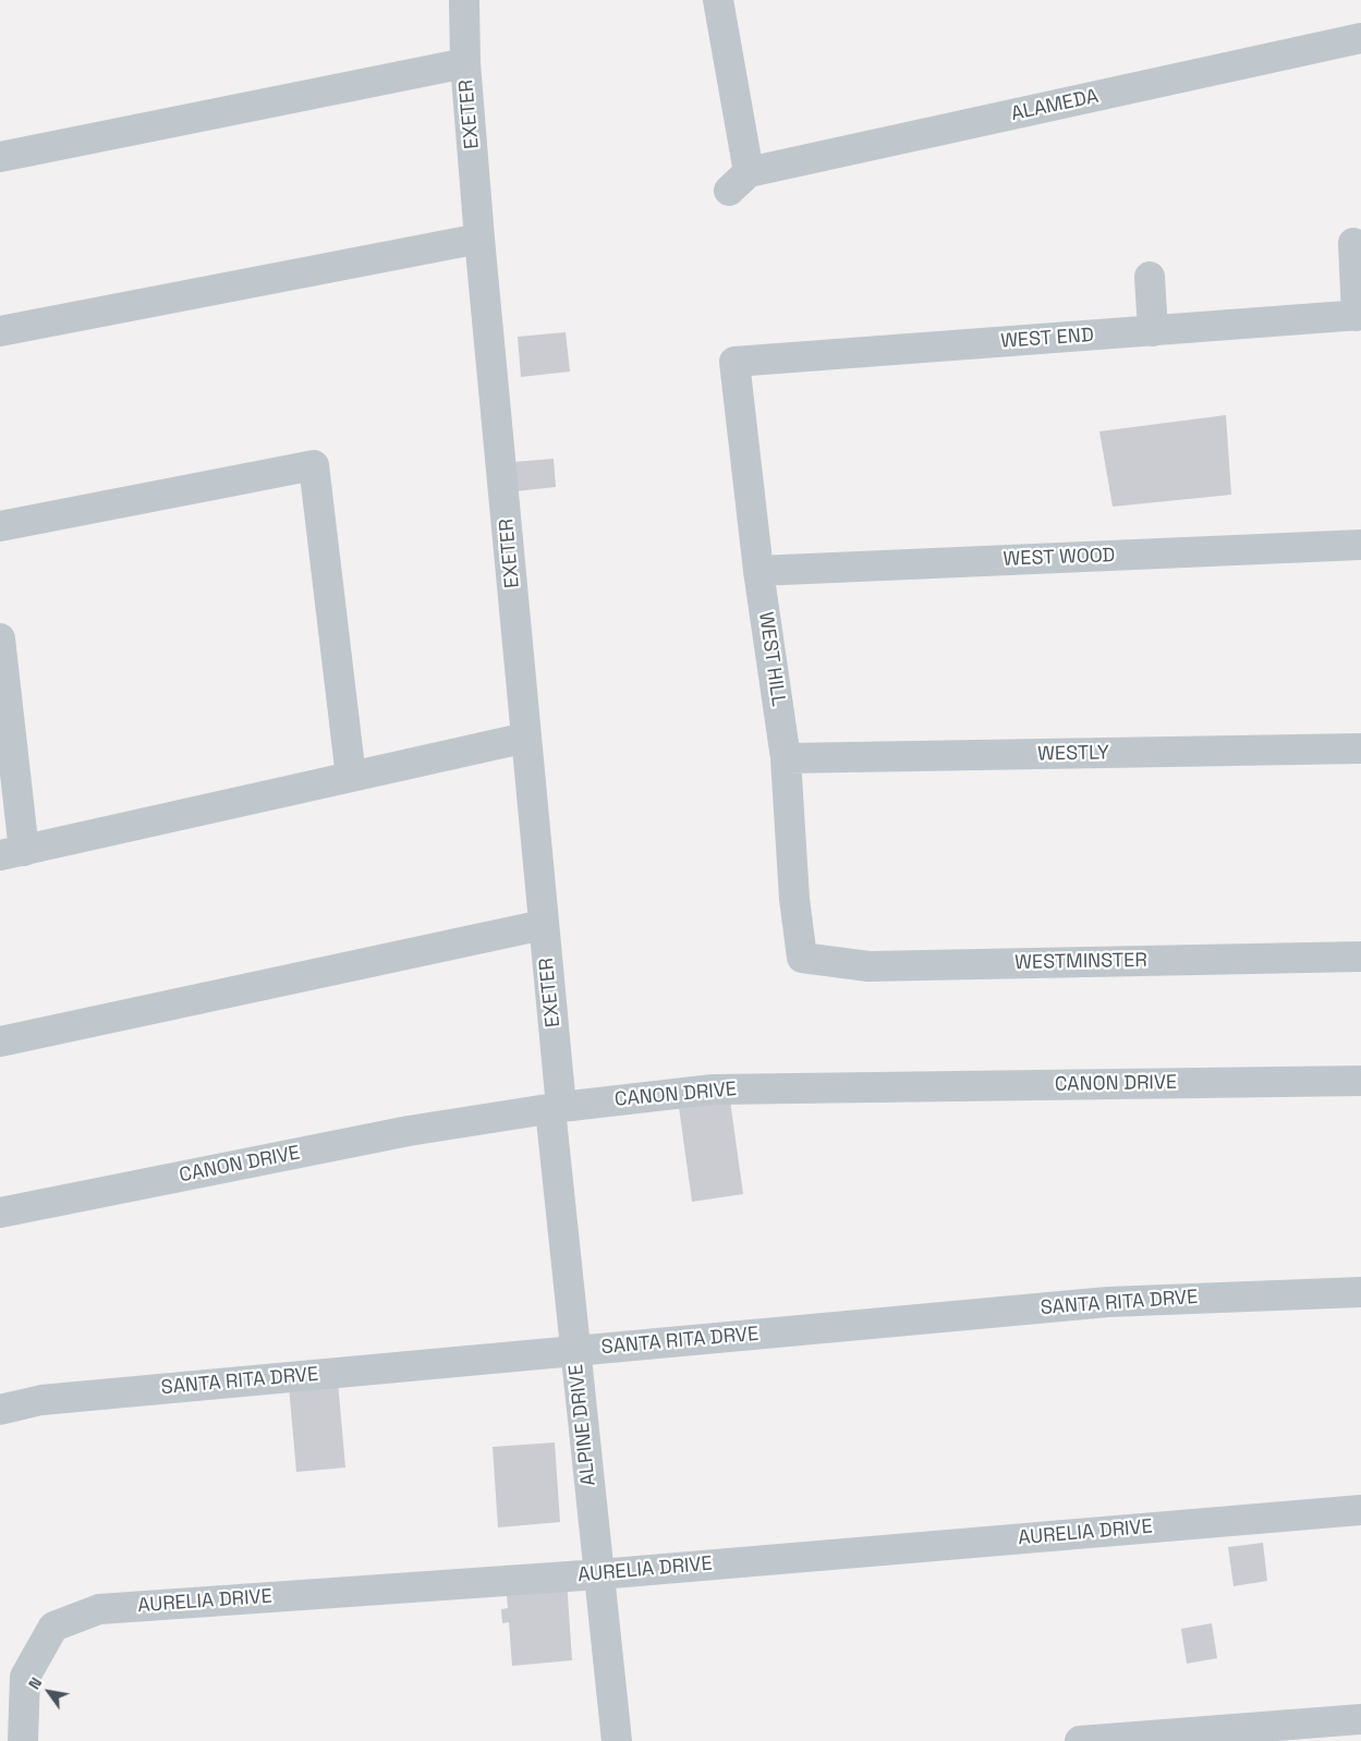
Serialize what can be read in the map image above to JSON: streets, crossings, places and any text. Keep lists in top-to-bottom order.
{
  "streets": {
    "street": [
      "ALAMEDA",
      "EXETER",
      "WEST END",
      "WEST WOOD",
      "WEST HILL",
      "WESTLY",
      "WESTMINSTER",
      "CANON DRIVE",
      "SANTA RITA DRVE",
      "ALPINE DRIVE",
      "AURELIA DRIVE"
    ]
  },
  "crossings": [
    ["EXETER", "CANON DRIVE"],
    ["EXETER", "ALPINE DRIVE"],
    ["WEST END", "WEST HILL"],
    ["WEST WOOD", "WEST HILL"],
    ["WEST HILL", "WESTLY"],
    ["WEST HILL", "WESTMINSTER"],
    ["CANON DRIVE", "ALPINE DRIVE"],
    ["SANTA RITA DRVE", "ALPINE DRIVE"],
    ["ALPINE DRIVE", "AURELIA DRIVE"]
  ],
  "north": "top left"
}
